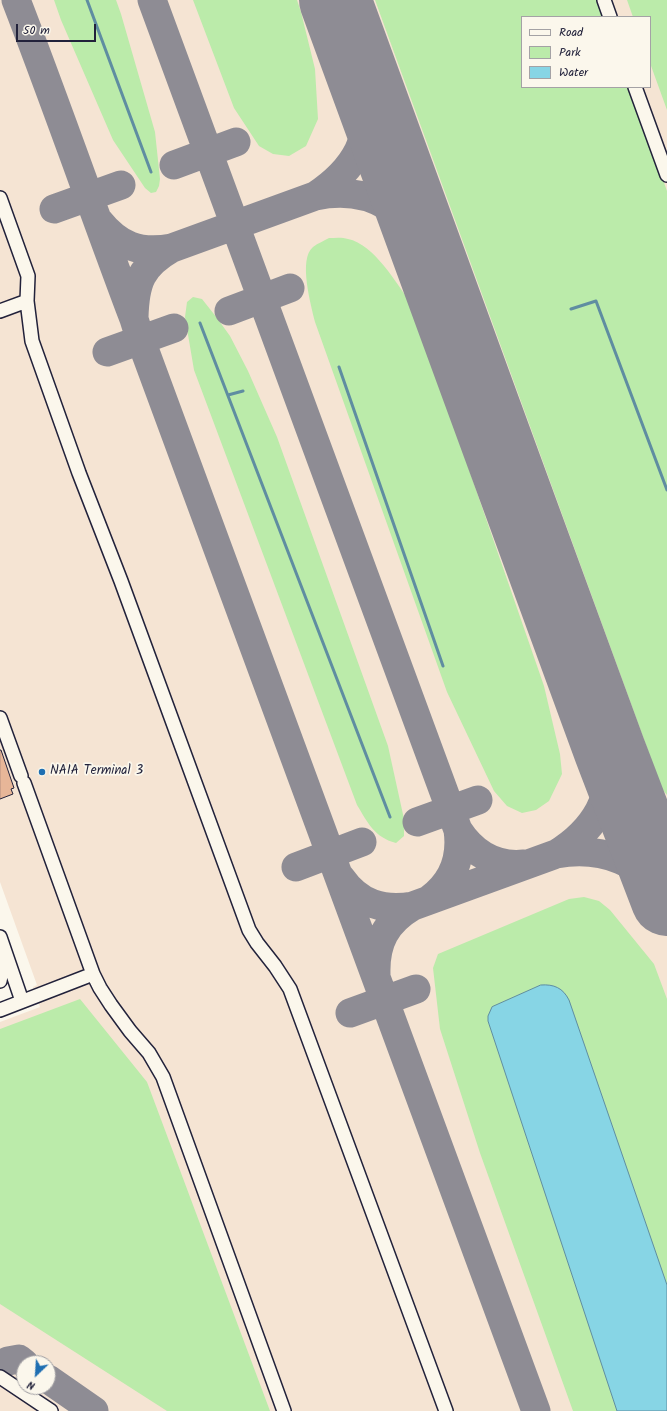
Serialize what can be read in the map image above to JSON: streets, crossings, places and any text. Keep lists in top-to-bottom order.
{
  "places": ["NAIA Terminal 3"],
  "legend": ["Road", "Park", "Water"],
  "scale_bar": "50 m",
  "north": "bottom left"
}
